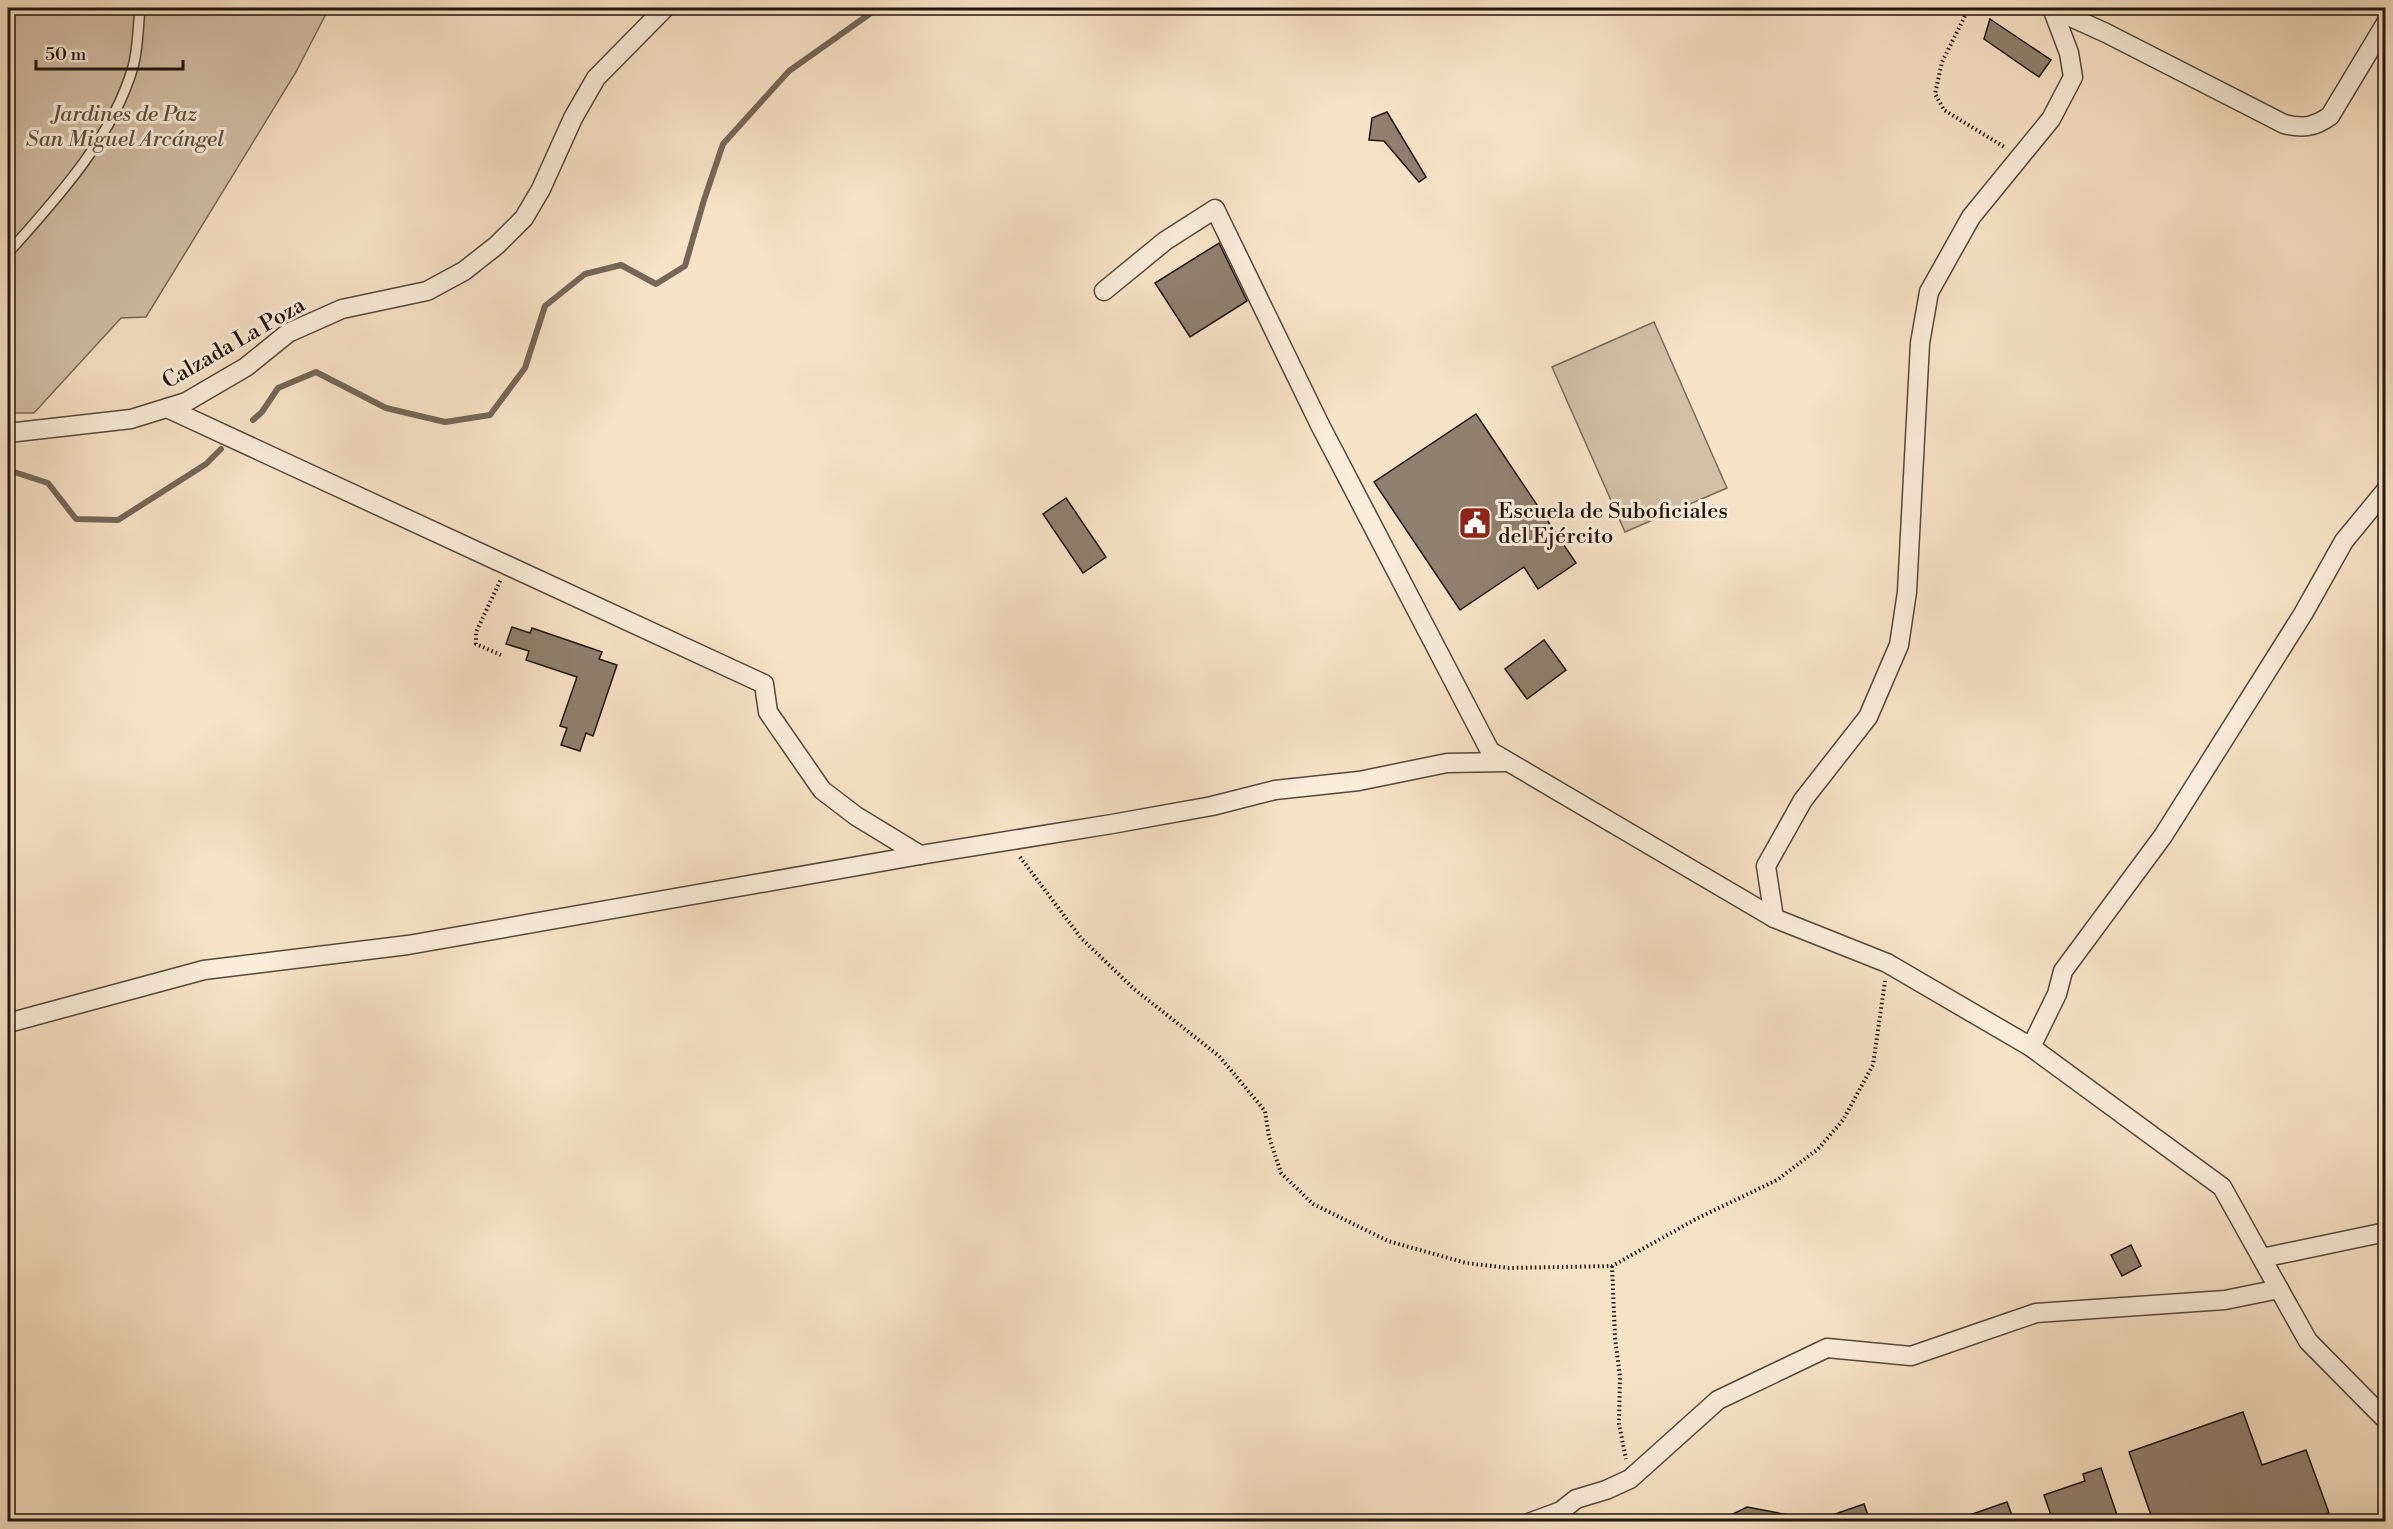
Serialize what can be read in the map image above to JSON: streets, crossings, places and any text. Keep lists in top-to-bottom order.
{
  "streets": {
    "street": ["Calzada La Poza"]
  },
  "parks": ["Jardines de Paz San Miguel Arcángel"],
  "places": {
    "public building": ["Escuela de Suboficiales del Ejército"]
  },
  "scale_bar": "50 m"
}
